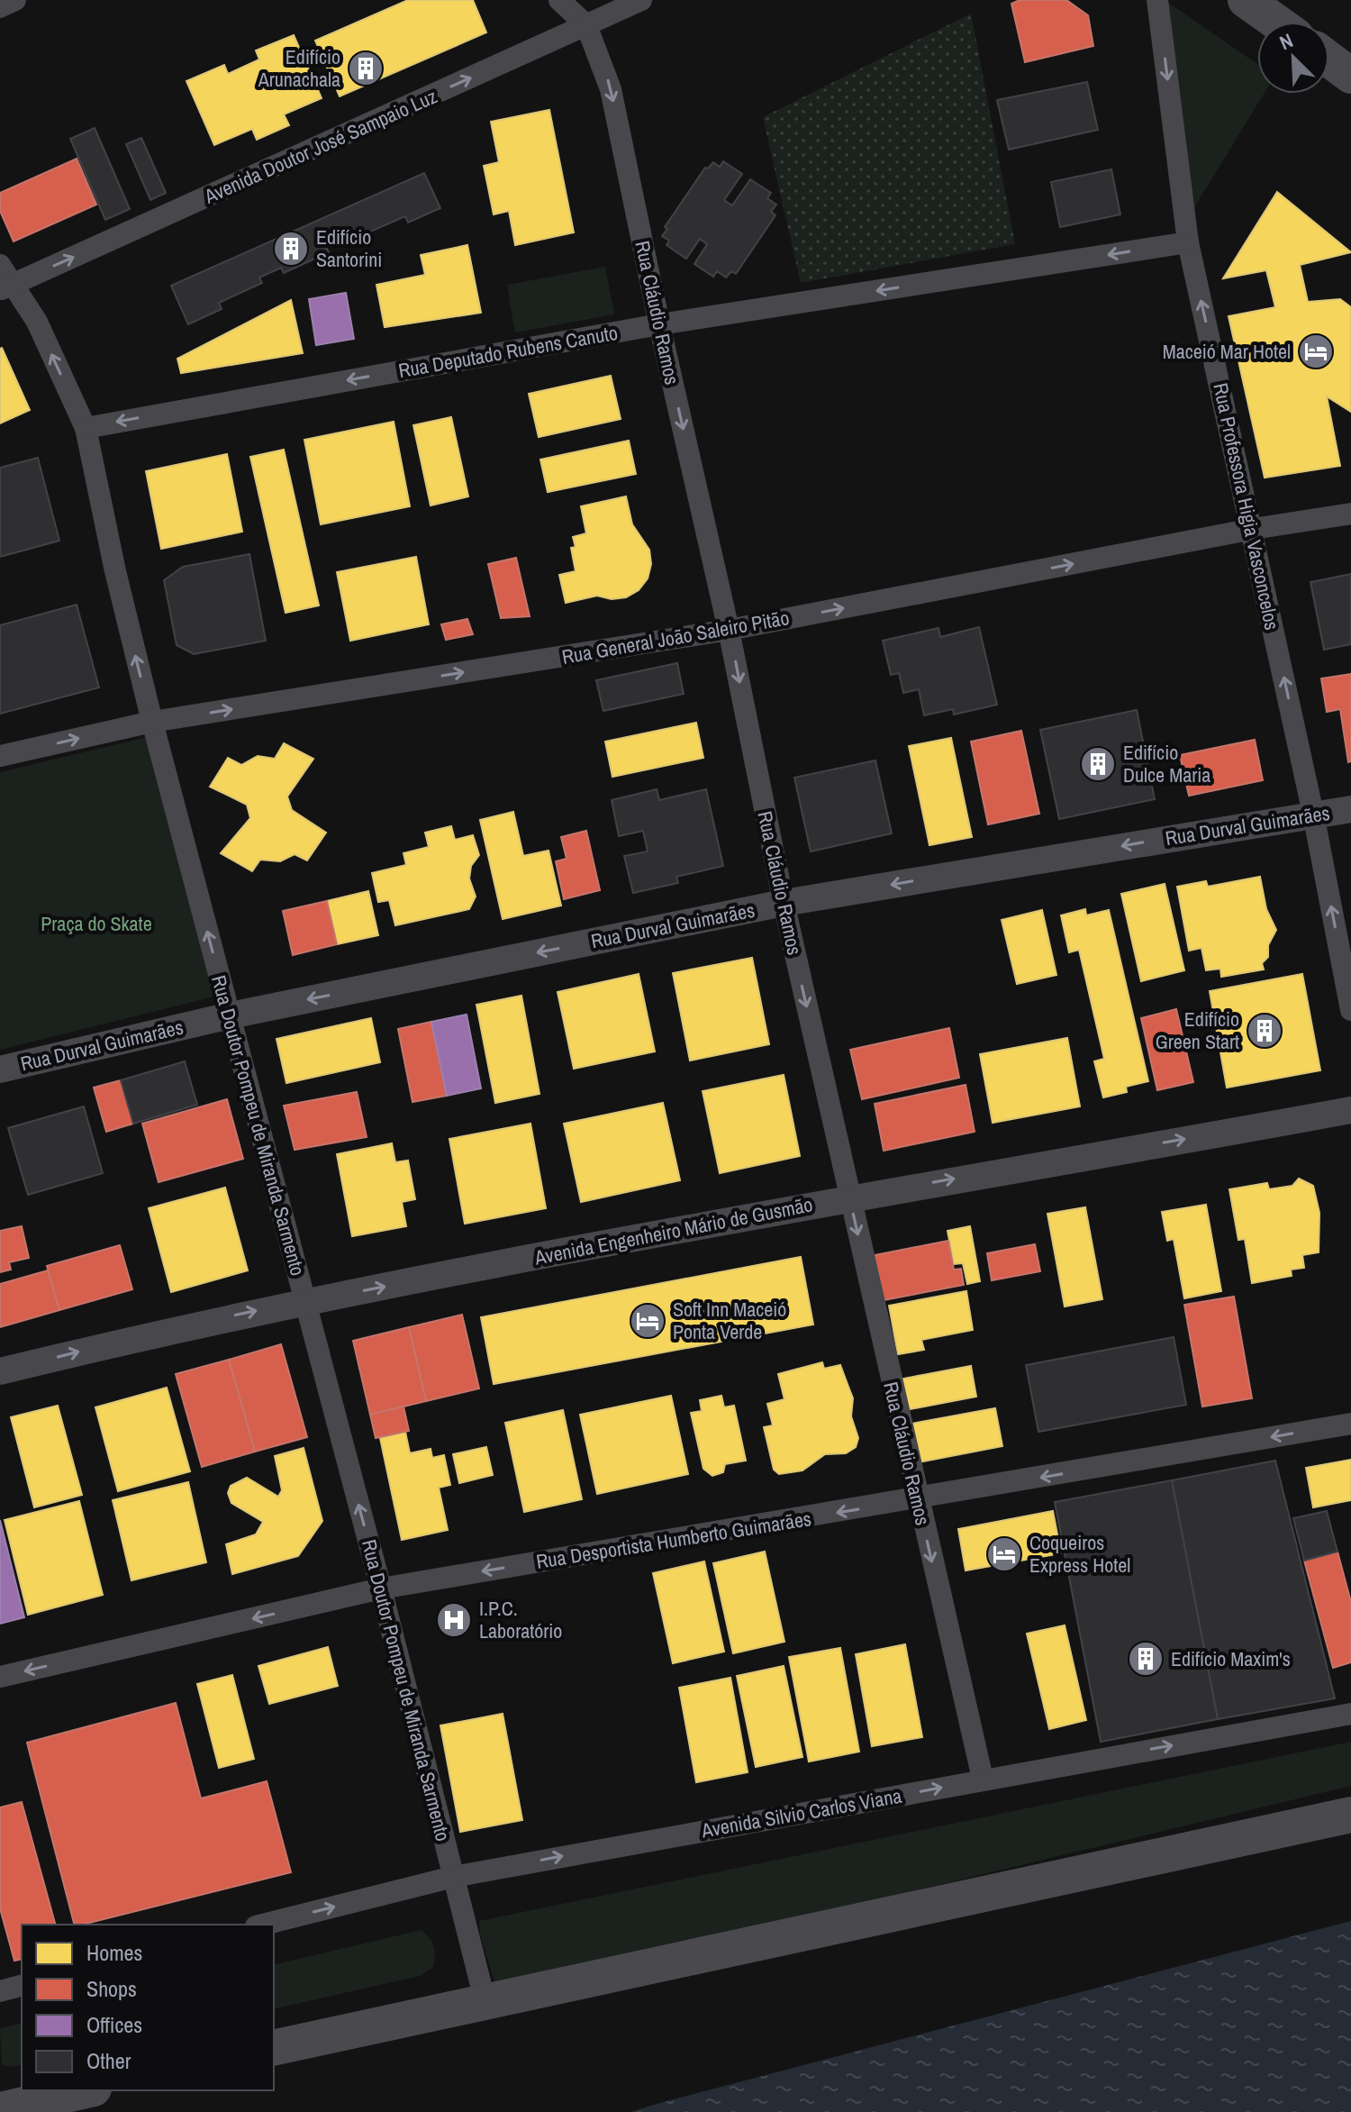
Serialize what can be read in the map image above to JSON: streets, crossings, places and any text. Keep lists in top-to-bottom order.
{
  "streets": {
    "street": [
      "Avenida Doutor José Sampaio Luz",
      "Rua Cláudio Ramos",
      "Rua Deputado Rubens Canuto",
      "Rua Professora Higia Vasconcelos",
      "Rua General João Saleiro Pitão",
      "Rua Durval Guimarães",
      "Rua Doutor Pompeu de Miranda Sarmento",
      "Avenida Engenheiro Mário de Gusmão",
      "Rua Desportista Humberto Guimarães",
      "Avenida Silvio Carlos Viana"
    ]
  },
  "crossings": [
    ["Avenida Doutor José Sampaio Luz", "Rua Cláudio Ramos"],
    ["Avenida Doutor José Sampaio Luz", "Rua Doutor Pompeu de Miranda Sarmento"],
    ["Rua Cláudio Ramos", "Rua Deputado Rubens Canuto"],
    ["Rua Cláudio Ramos", "Rua General João Saleiro Pitão"],
    ["Rua Cláudio Ramos", "Rua Durval Guimarães"],
    ["Rua Cláudio Ramos", "Avenida Engenheiro Mário de Gusmão"],
    ["Rua Cláudio Ramos", "Rua Desportista Humberto Guimarães"],
    ["Rua Cláudio Ramos", "Avenida Silvio Carlos Viana"],
    ["Rua Deputado Rubens Canuto", "Rua Professora Higia Vasconcelos"],
    ["Rua Deputado Rubens Canuto", "Rua Doutor Pompeu de Miranda Sarmento"],
    ["Rua Professora Higia Vasconcelos", "Rua General João Saleiro Pitão"],
    ["Rua Professora Higia Vasconcelos", "Rua Durval Guimarães"],
    ["Rua General João Saleiro Pitão", "Rua Doutor Pompeu de Miranda Sarmento"],
    ["Rua Durval Guimarães", "Rua Doutor Pompeu de Miranda Sarmento"],
    ["Rua Doutor Pompeu de Miranda Sarmento", "Avenida Engenheiro Mário de Gusmão"],
    ["Rua Doutor Pompeu de Miranda Sarmento", "Rua Desportista Humberto Guimarães"],
    ["Rua Doutor Pompeu de Miranda Sarmento", "Avenida Silvio Carlos Viana"]
  ],
  "one_way": [
    "Avenida Doutor José Sampaio Luz",
    "Rua Cláudio Ramos",
    "Rua Deputado Rubens Canuto",
    "Rua General João Saleiro Pitão",
    "Rua Durval Guimarães",
    "Rua Doutor Pompeu de Miranda Sarmento",
    "Avenida Engenheiro Mário de Gusmão",
    "Rua Desportista Humberto Guimarães",
    "Avenida Silvio Carlos Viana"
  ],
  "parks": ["Praça do Skate"],
  "places": {
    "building": [
      "Edifício Arunachala",
      "Edifício Santorini",
      "Edifício Dulce Maria",
      "Edifício Green Start",
      "Edifício Maxim's"
    ],
    "hotel": ["Maceió Mar Hotel", "Soft Inn Maceió Ponta Verde", "Coqueiros Express Hotel"],
    "hospital": ["I.P.C. Laboratório"]
  },
  "legend": [
    "Homes",
    "Shops",
    "Offices",
    "Other"
  ],
  "north": "top left"
}
